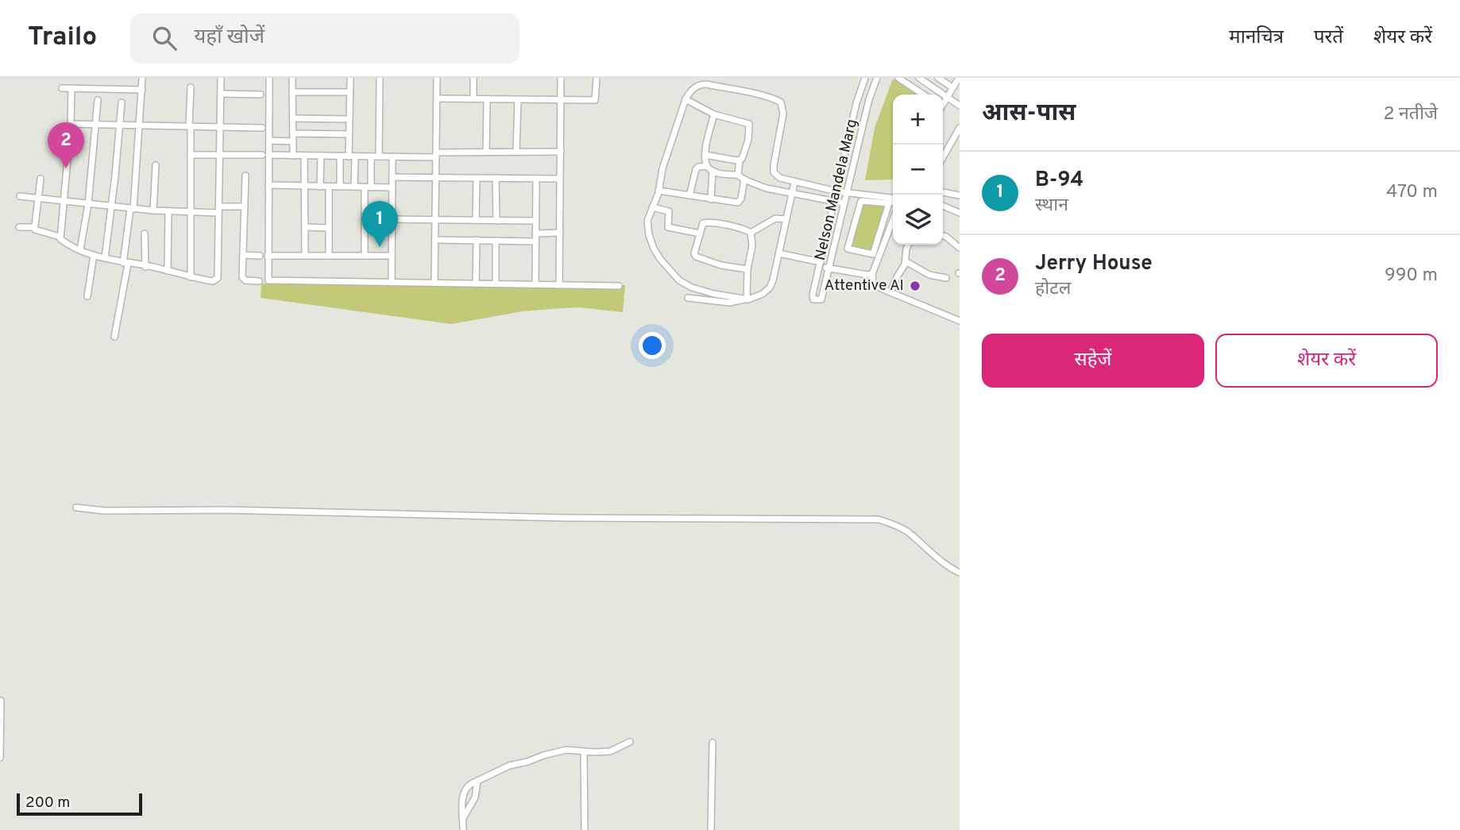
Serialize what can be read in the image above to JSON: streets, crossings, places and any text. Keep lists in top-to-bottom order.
{
  "streets": {
    "street": ["Nelson Mandela Marg"]
  },
  "places": ["Attentive AI"],
  "scale_bar": "200 m",
  "page": {
    "header": "Trailo",
    "search": "यहाँ खोजें",
    "nav": ["मानचित्र", "परतें", "शेयर करें"],
    "heading": ["आस-पास", "2 नतीजे"],
    "map_buttons": ["+", "−"],
    "pins": ["2", "1"],
    "list": [
      {
        "mark": "1",
        "name": "B-94",
        "note": "स्थान",
        "value": "470 m"
      },
      {
        "mark": "2",
        "name": "Jerry House",
        "note": "होटल",
        "value": "990 m"
      }
    ],
    "buttons": ["सहेजें", "शेयर करें"],
    "scale": "200 m"
  }
}
